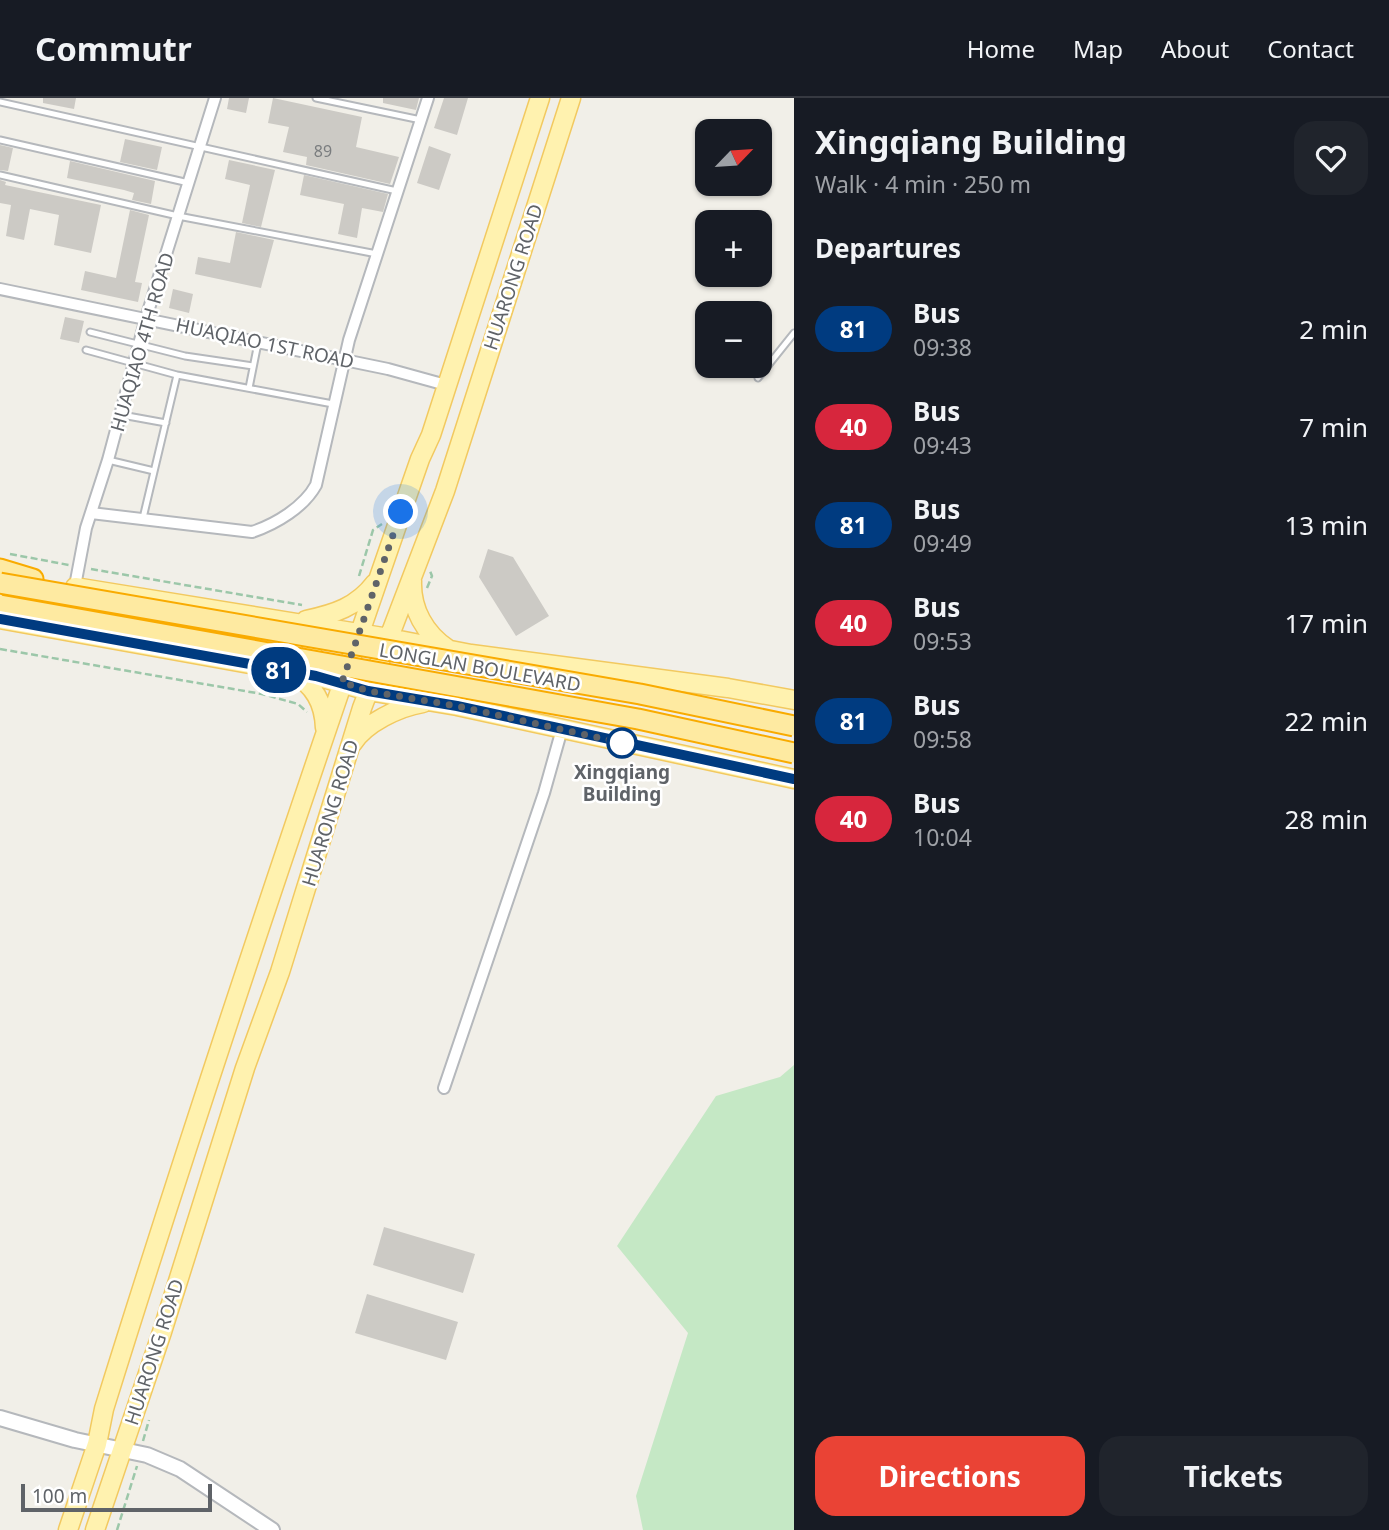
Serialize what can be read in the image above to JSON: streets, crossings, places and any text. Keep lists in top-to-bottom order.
{
  "streets": {
    "highway": ["LONGLAN BOULEVARD"],
    "main road": ["HUARONG ROAD"],
    "street": ["HUAQIAO 4TH ROAD", "HUAQIAO 1ST ROAD"]
  },
  "crossings": [
    ["HUARONG ROAD", "HUAQIAO 1ST ROAD"],
    ["HUAQIAO 4TH ROAD", "HUAQIAO 1ST ROAD"]
  ],
  "places": ["Xingqiang Building"],
  "lines": ["bus line 81"],
  "house_numbers": ["89"],
  "scale_bar": "100 m",
  "north": "top right",
  "page": {
    "header": "Commutr",
    "nav": [
      "Home",
      "Map",
      "About",
      "Contact"
    ],
    "on_map": "81",
    "heading": [
      ["Xingqiang Building", "Walk · 4 min · 250 m"],
      "Departures"
    ],
    "map_buttons": ["+", "−"],
    "list": [
      {
        "mark": "81",
        "name": "Bus",
        "note": "09:38",
        "value": "2 min"
      },
      {
        "mark": "40",
        "name": "Bus",
        "note": "09:43",
        "value": "7 min"
      },
      {
        "mark": "81",
        "name": "Bus",
        "note": "09:49",
        "value": "13 min"
      },
      {
        "mark": "40",
        "name": "Bus",
        "note": "09:53",
        "value": "17 min"
      },
      {
        "mark": "81",
        "name": "Bus",
        "note": "09:58",
        "value": "22 min"
      },
      {
        "mark": "40",
        "name": "Bus",
        "note": "10:04",
        "value": "28 min"
      }
    ],
    "buttons": ["Directions", "Tickets"],
    "scale": "100 m"
  }
}
